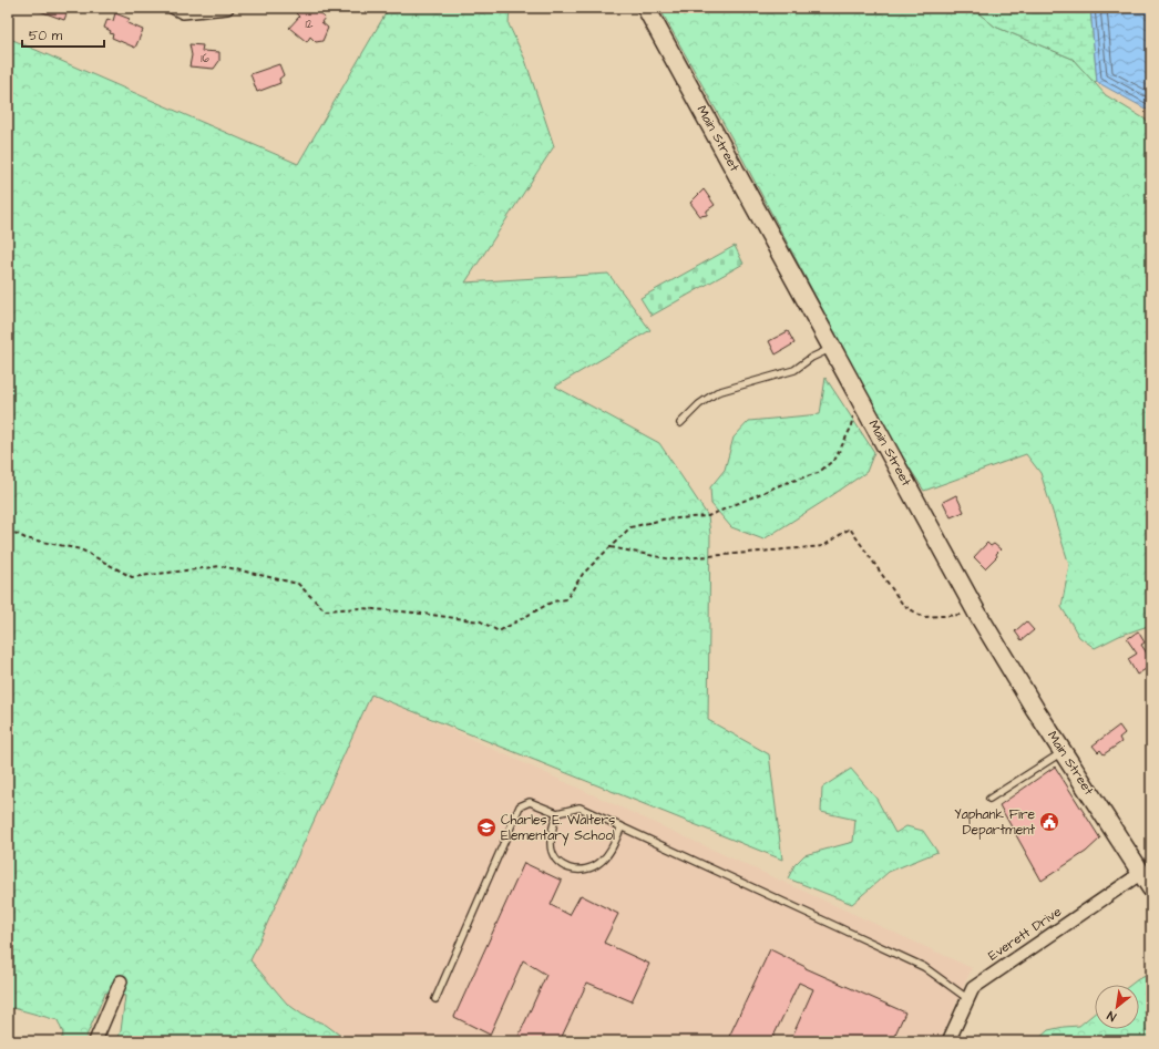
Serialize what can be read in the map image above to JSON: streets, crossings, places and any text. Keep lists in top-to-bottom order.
{
  "streets": {
    "main road": ["Main Street"],
    "street": ["Everett Drive"]
  },
  "crossings": [
    ["Main Street", "Everett Drive"]
  ],
  "places": {
    "public building": ["Yaphank Fire Department"],
    "school or university": ["Charles E. Walters Elementary School"]
  },
  "house_numbers": ["12", "16"],
  "scale_bar": "50 m",
  "north": "bottom left"
}
